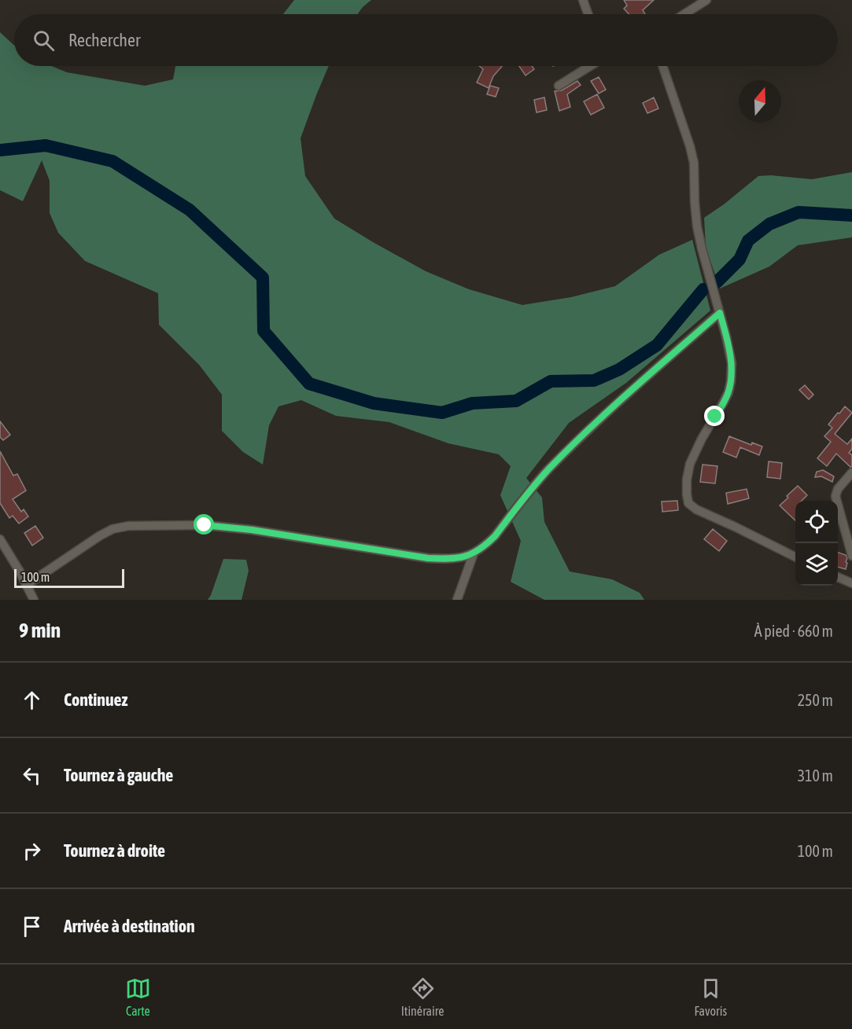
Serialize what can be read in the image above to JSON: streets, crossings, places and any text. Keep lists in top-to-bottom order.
{
  "scale_bar": "100 m",
  "north": "top",
  "page": {
    "search": "Rechercher",
    "scale": "100 m",
    "heading": ["9 min", "À pied · 660 m"],
    "list": [
      ["Continuez", "250 m"],
      ["Tournez à gauche", "310 m"],
      ["Tournez à droite", "100 m"],
      "Arrivée à destination"
    ],
    "nav": ["Carte", "Itinéraire", "Favoris"]
  }
}
